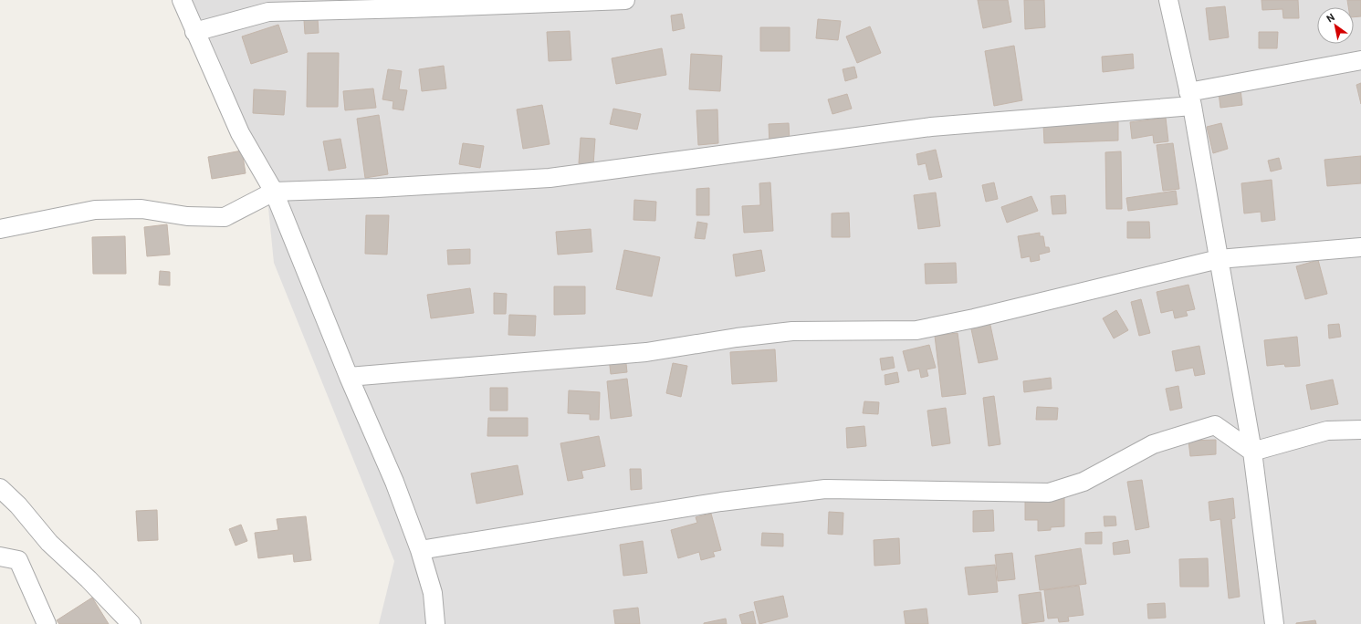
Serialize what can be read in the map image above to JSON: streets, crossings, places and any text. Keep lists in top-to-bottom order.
{
  "north": "top left"
}
